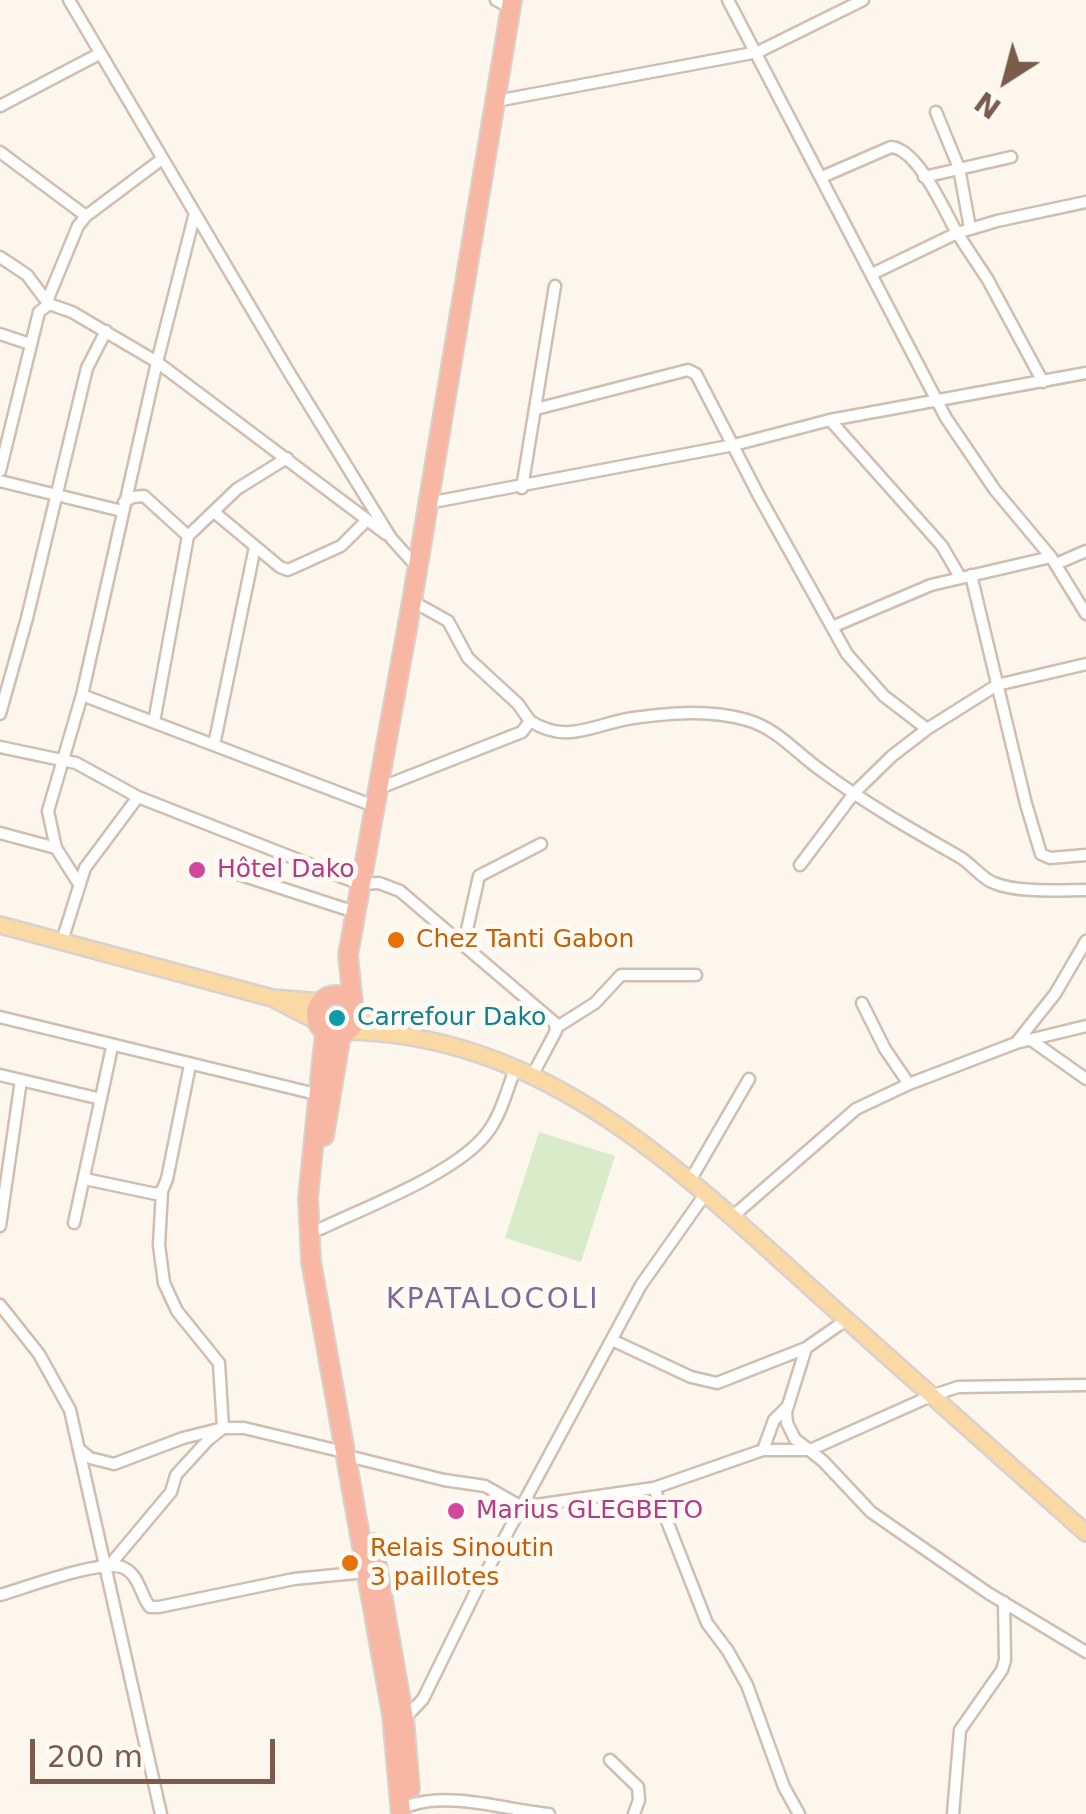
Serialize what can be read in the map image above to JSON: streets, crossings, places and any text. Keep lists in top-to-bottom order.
{
  "districts": ["KPATALOCOLI"],
  "places": [
    "Hôtel Dako",
    "Chez Tanti Gabon",
    "Carrefour Dako",
    "Marius GLEGBETO",
    "Relais Sinoutin 3 paillotes"
  ],
  "scale_bar": "200 m",
  "north": "bottom left"
}
